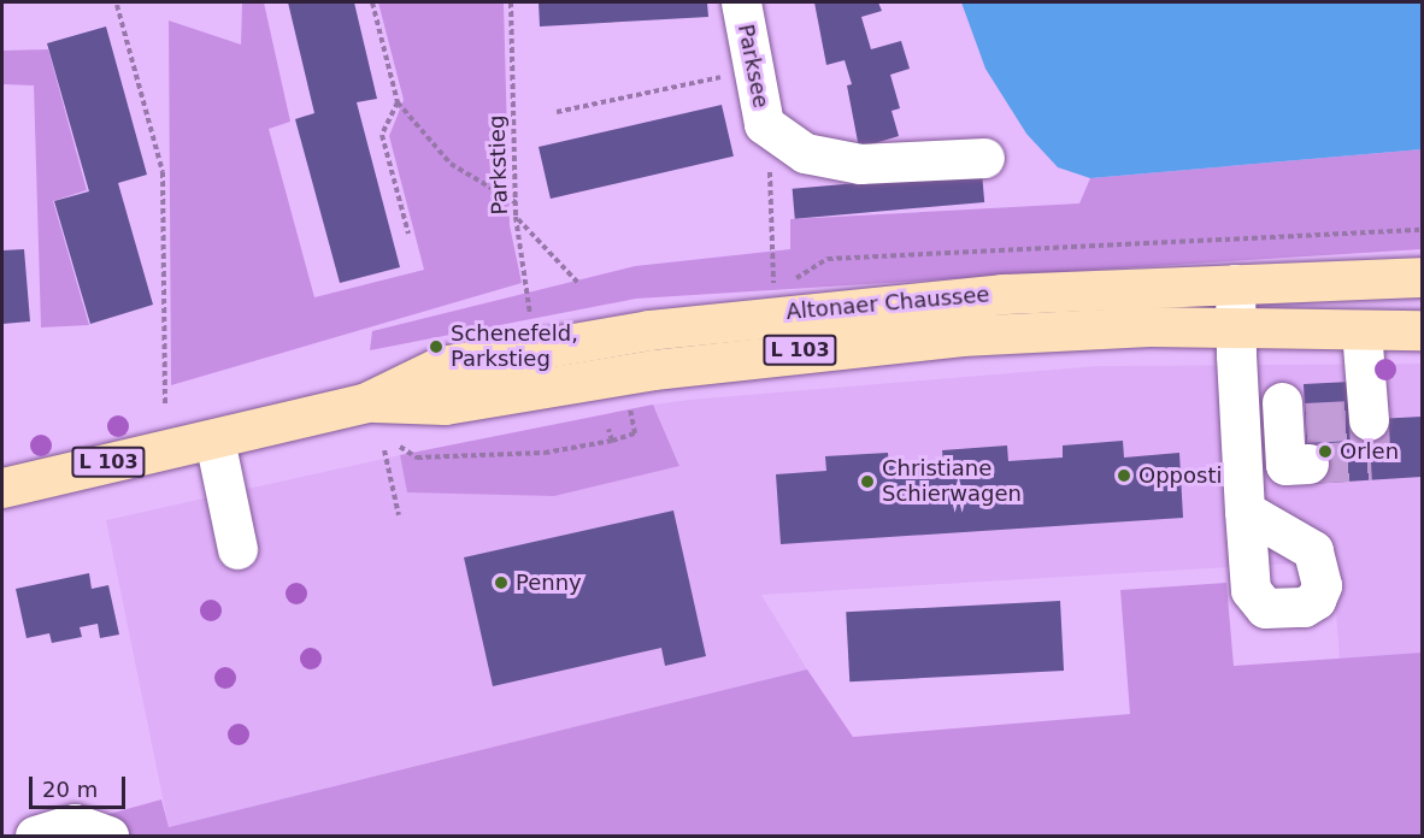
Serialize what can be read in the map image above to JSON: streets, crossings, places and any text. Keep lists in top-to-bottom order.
{
  "streets": {
    "main road": ["Altonaer Chaussee", "L 103"],
    "street": ["Parksee"],
    "path": ["Parkstieg"]
  },
  "places": [
    "Schenefeld, Parkstieg",
    "Orlen",
    "Opposti",
    "Christiane Schierwagen",
    "Penny"
  ],
  "scale_bar": "20 m"
}
